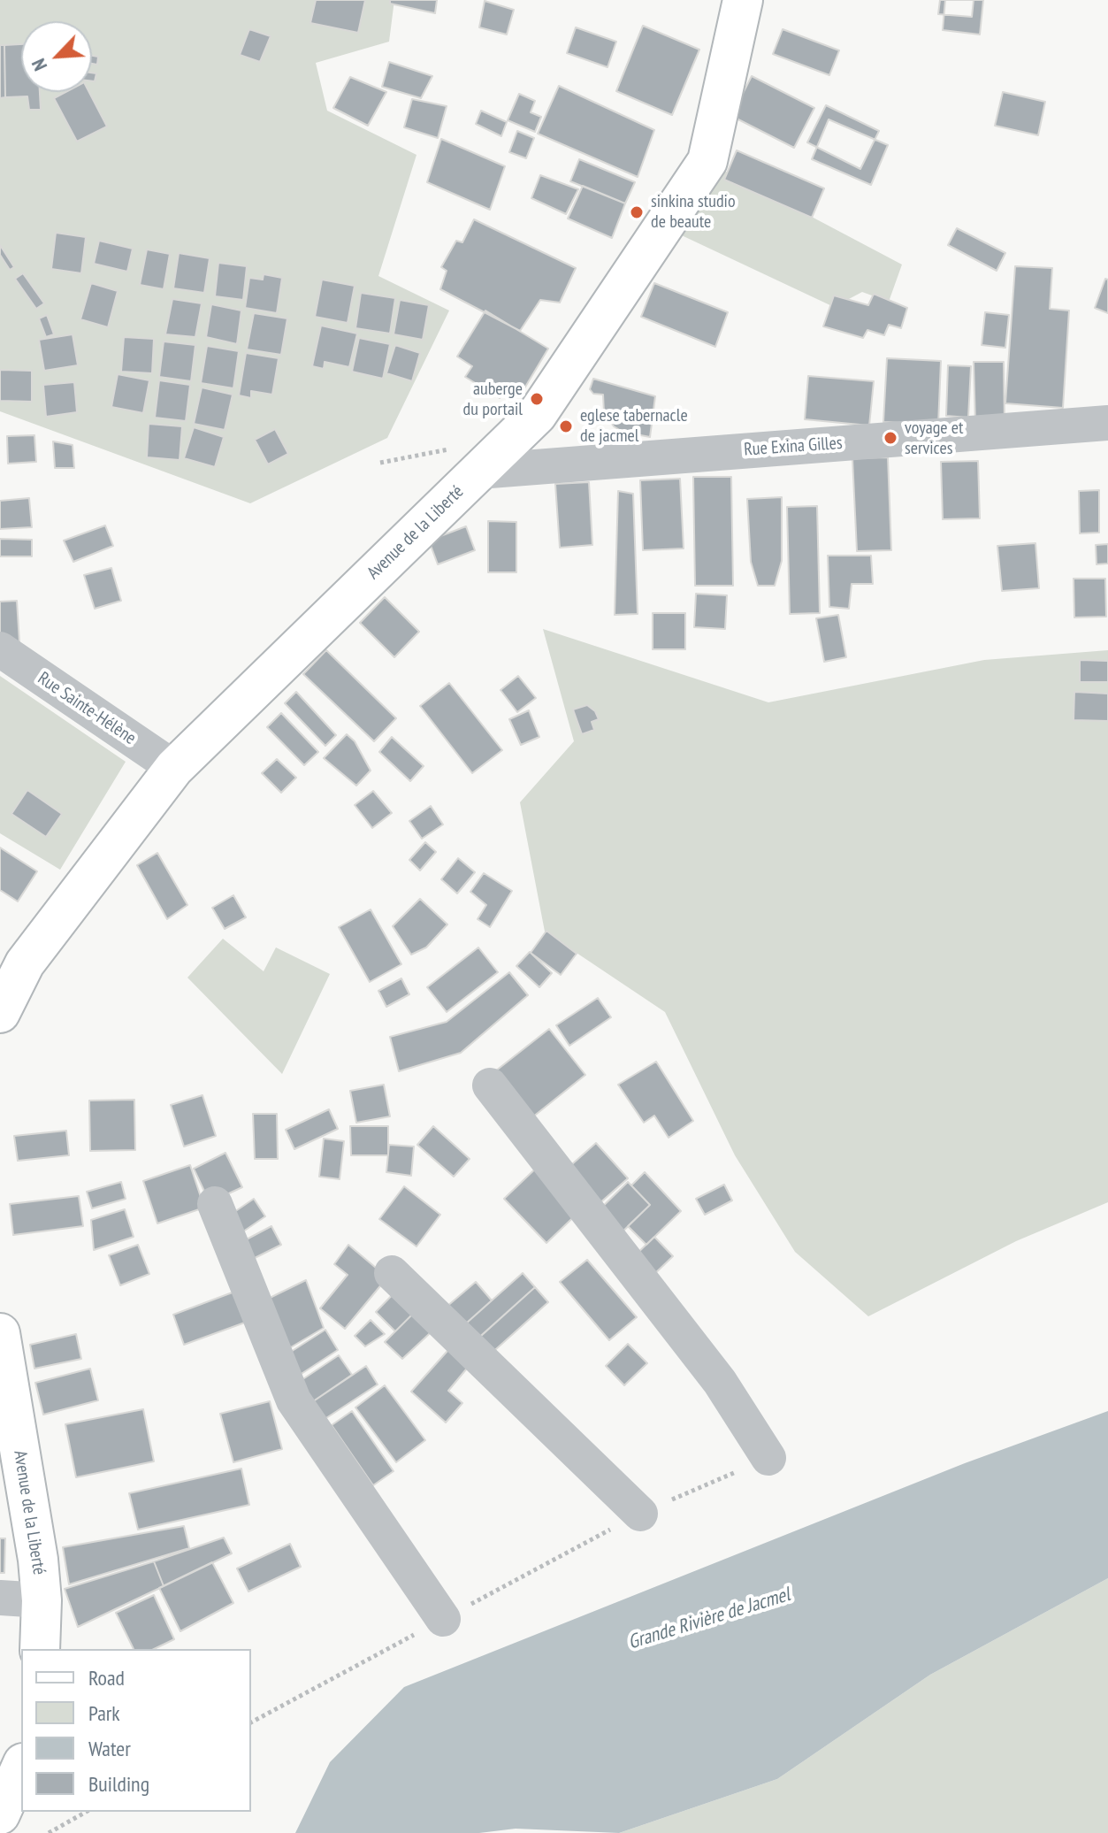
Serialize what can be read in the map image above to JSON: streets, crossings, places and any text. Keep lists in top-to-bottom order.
{
  "streets": {
    "main road": ["Avenue de la Liberté"],
    "street": ["Rue Exina Gilles", "Rue Sainte-Hélène"]
  },
  "crossings": [
    ["Rue Exina Gilles", "Avenue de la Liberté"],
    ["Avenue de la Liberté", "Rue Sainte-Hélène"]
  ],
  "water": ["Grande Rivière de Jacmel"],
  "places": [
    "sinkina studio de beaute",
    "auberge du portail",
    "eglese tabernacle de jacmel",
    "voyage et services"
  ],
  "legend": [
    "Road",
    "Park",
    "Water",
    "Building"
  ],
  "north": "bottom left"
}
